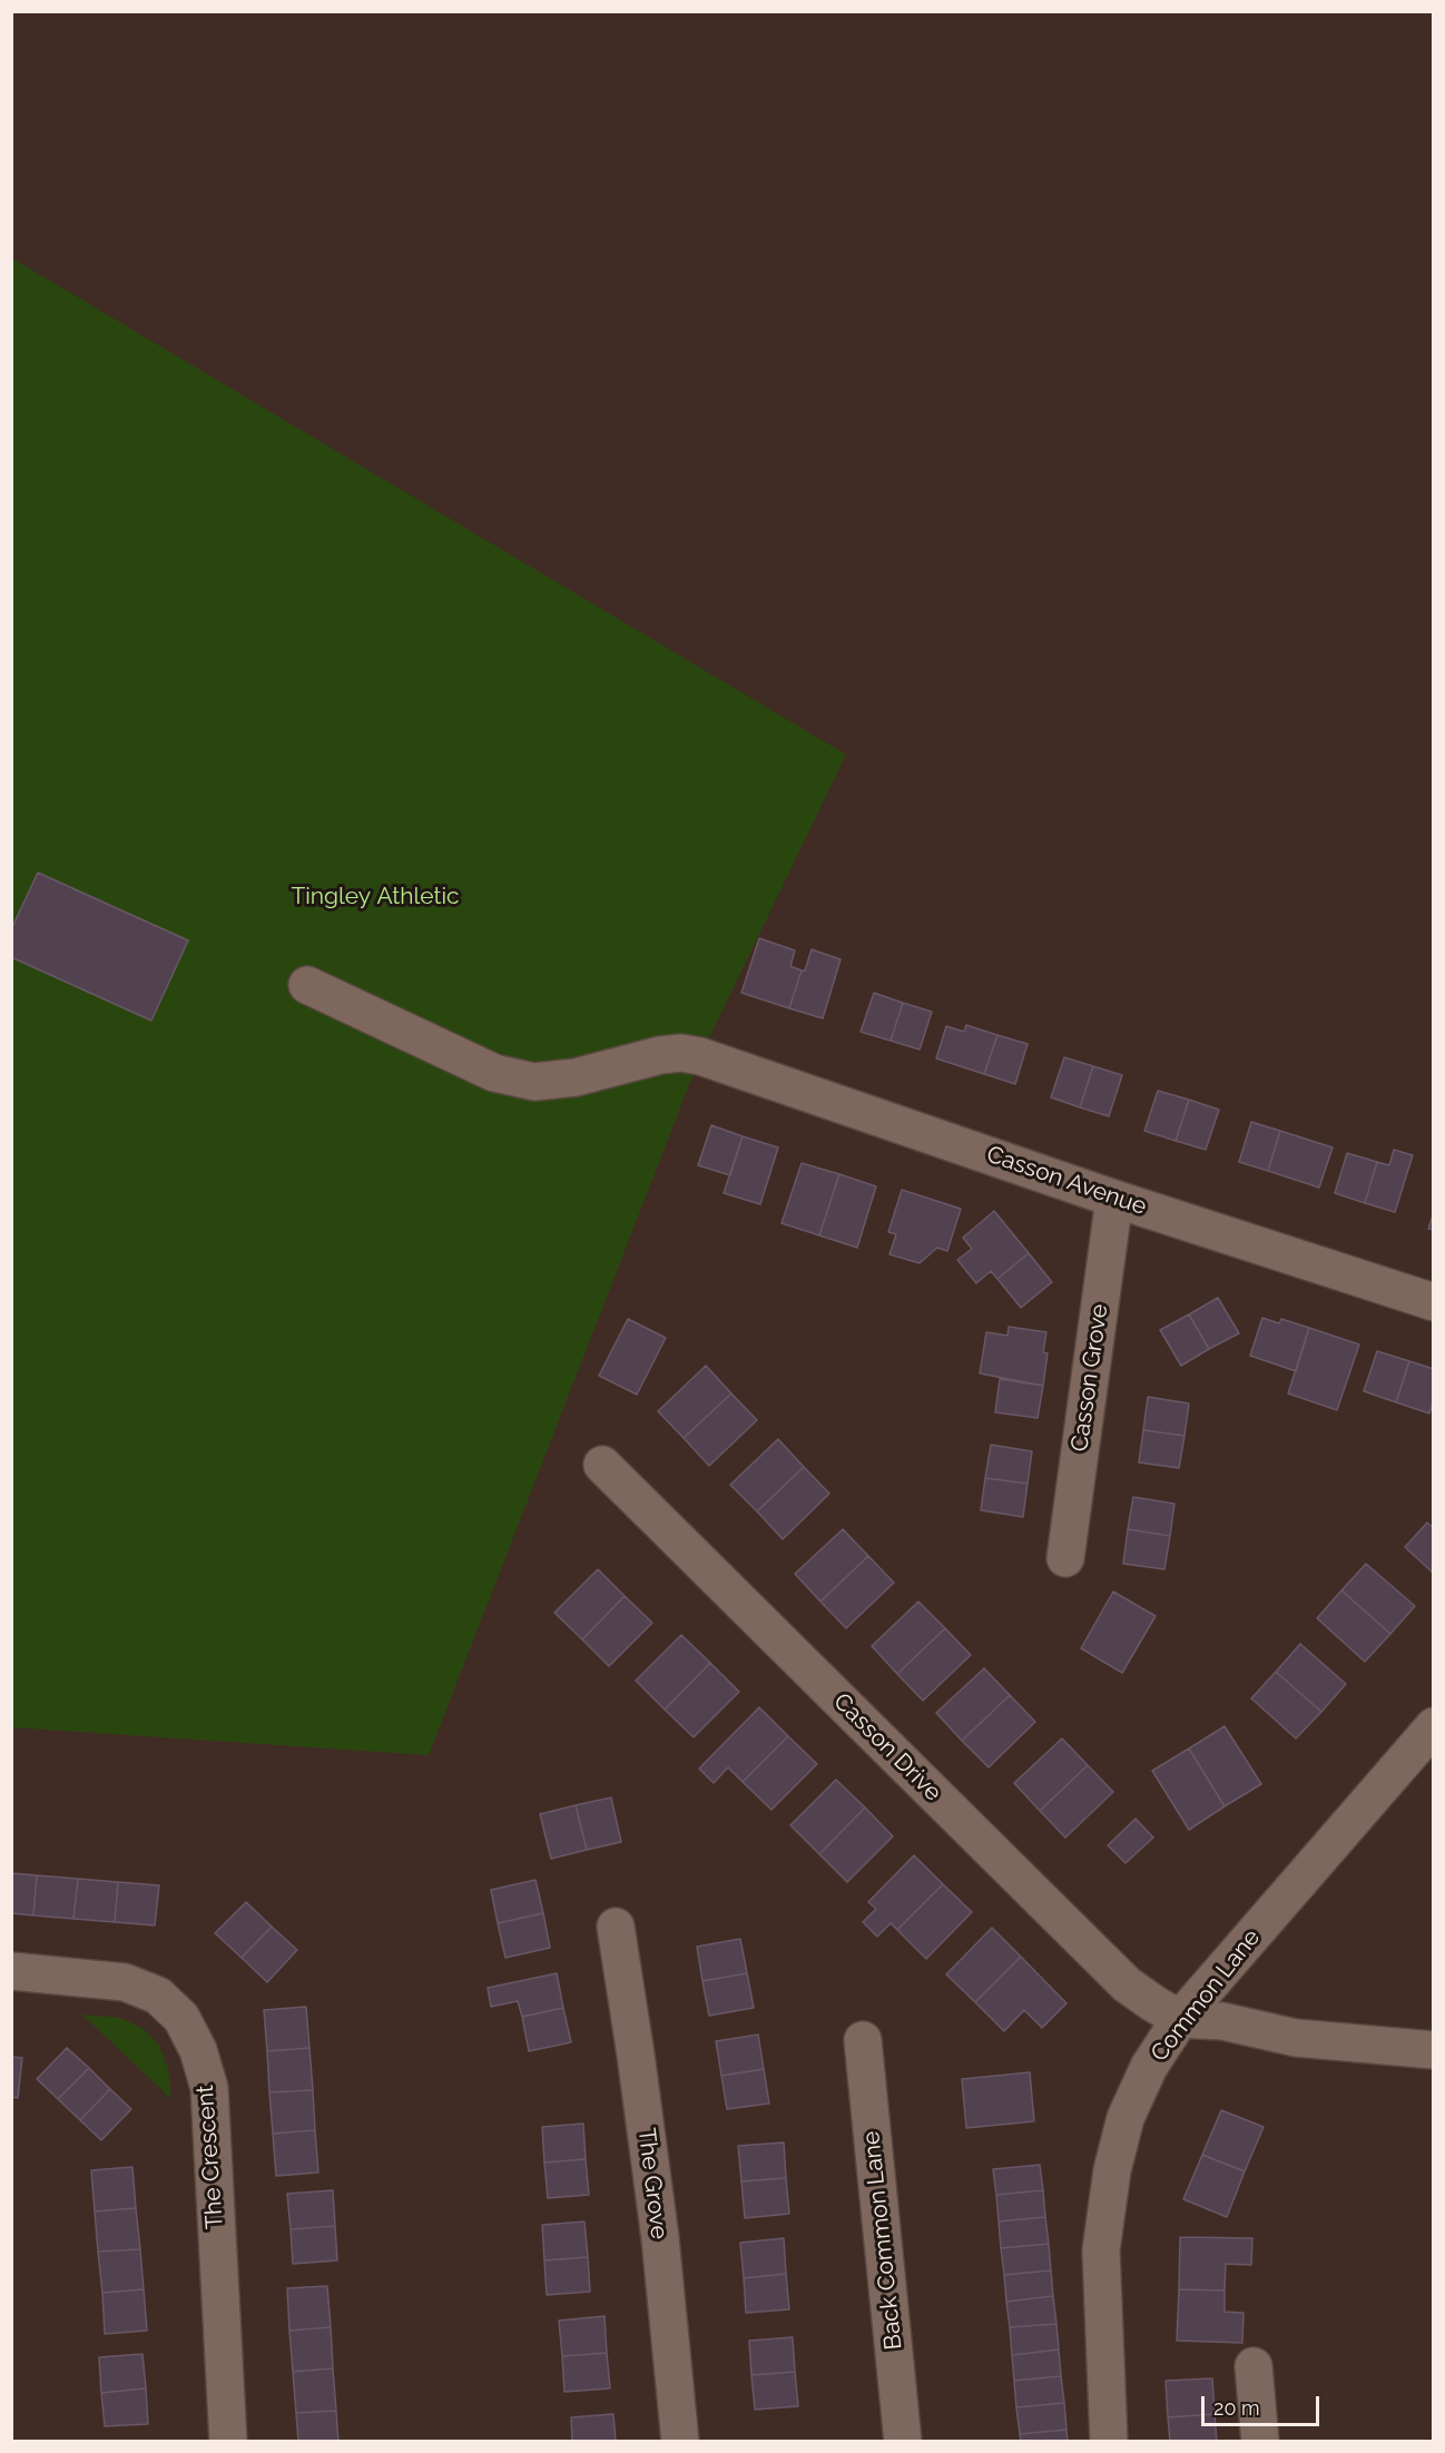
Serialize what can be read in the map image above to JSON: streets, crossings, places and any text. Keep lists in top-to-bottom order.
{
  "streets": {
    "street": [
      "Casson Avenue",
      "Casson Grove",
      "Casson Drive",
      "Common Lane",
      "The Crescent",
      "The Grove",
      "Back Common Lane"
    ]
  },
  "crossings": [
    ["Casson Avenue", "Casson Grove"],
    ["Casson Drive", "Common Lane"]
  ],
  "parks": ["Tingley Athletic"],
  "scale_bar": "20 m"
}
